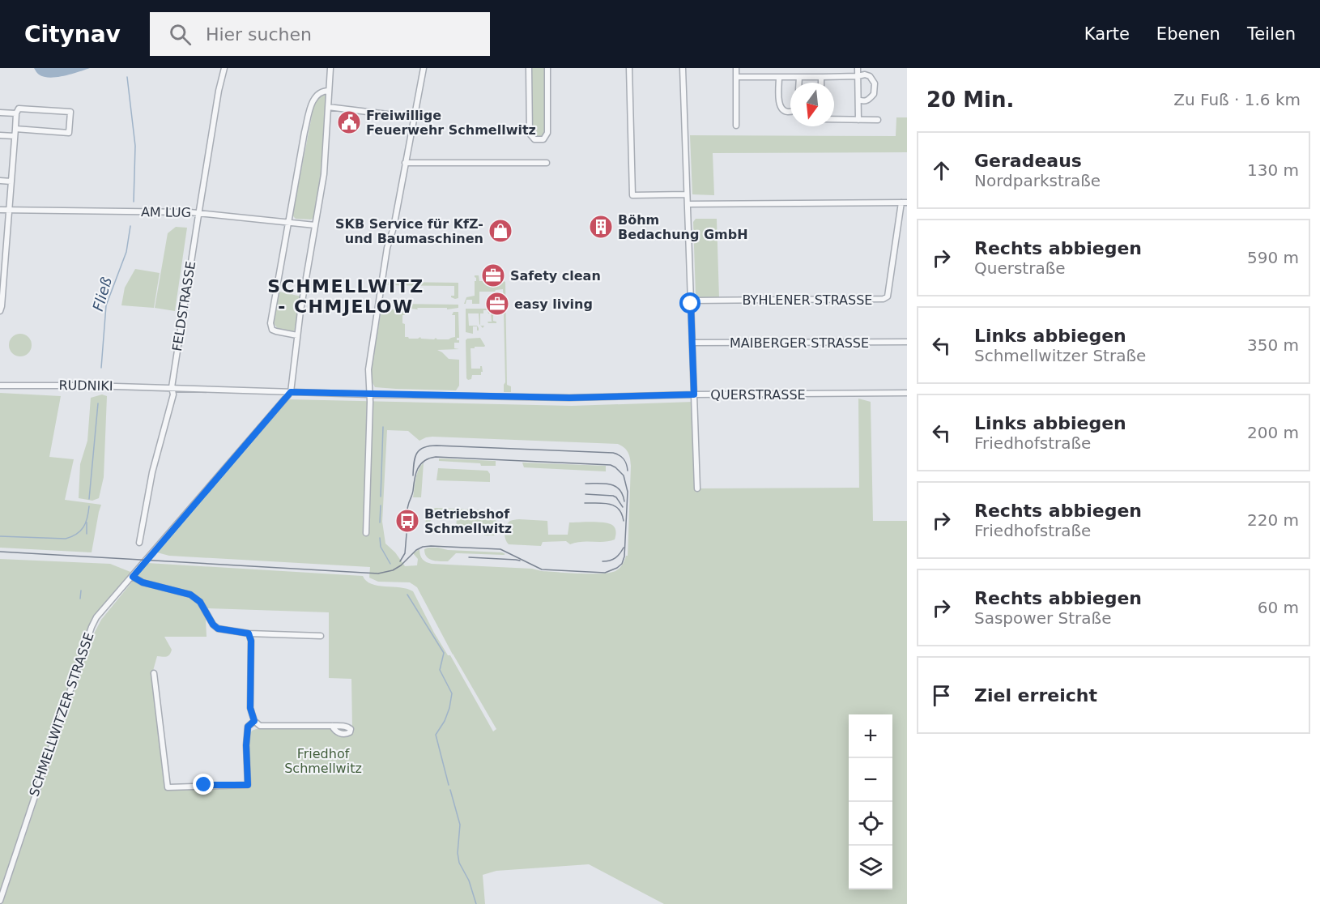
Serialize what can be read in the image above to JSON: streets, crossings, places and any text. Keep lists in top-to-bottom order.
{
  "streets": {
    "street": [
      "AM LUG",
      "BYHLENER STRASSE",
      "FELDSTRASSE",
      "MAIBERGER STRASSE",
      "RUDNIKI",
      "QUERSTRASSE",
      "SCHMELLWITZER STRASSE"
    ]
  },
  "crossings": [
    ["AM LUG", "FELDSTRASSE"],
    ["FELDSTRASSE", "RUDNIKI"],
    ["FELDSTRASSE", "QUERSTRASSE"],
    ["RUDNIKI", "QUERSTRASSE"],
    ["QUERSTRASSE", "SCHMELLWITZER STRASSE"]
  ],
  "districts": ["SCHMELLWITZ - CHMJELOW"],
  "water": ["Fließ"],
  "parks": ["Friedhof Schmellwitz"],
  "places": {
    "public building": ["Freiwillige Feuerwehr Schmellwitz"],
    "building": ["Böhm Bedachung GmbH"],
    "shop": ["SKB Service für KfZ- und Baumaschinen"],
    "office": ["Safety clean", "easy living"],
    "bus stop": ["Betriebshof Schmellwitz"]
  },
  "north": "bottom",
  "page": {
    "header": "Citynav",
    "search": "Hier suchen",
    "nav": ["Karte", "Ebenen", "Teilen"],
    "heading": ["20 Min.", "Zu Fuß · 1.6 km"],
    "list": [
      ["Geradeaus", "Nordparkstraße", "130 m"],
      ["Rechts abbiegen", "Querstraße", "590 m"],
      ["Links abbiegen", "Schmellwitzer Straße", "350 m"],
      ["Links abbiegen", "Friedhofstraße", "200 m"],
      ["Rechts abbiegen", "Friedhofstraße", "220 m"],
      ["Rechts abbiegen", "Saspower Straße", "60 m"],
      "Ziel erreicht"
    ],
    "map_buttons": ["+", "−"]
  }
}
